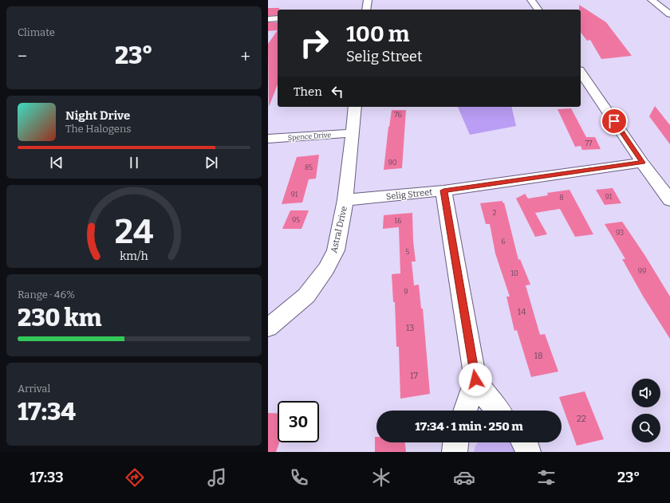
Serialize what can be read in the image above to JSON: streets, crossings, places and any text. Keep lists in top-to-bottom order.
{
  "streets": {
    "street": ["Spence Drive", "Selig Street", "Astral Drive"]
  },
  "crossings": [
    ["Spence Drive", "Astral Drive"],
    ["Selig Street", "Astral Drive"]
  ],
  "house_numbers": [
    "76",
    "77",
    "90",
    "85",
    "91",
    "91",
    "8",
    "2",
    "95",
    "16",
    "93",
    "6",
    "5",
    "99",
    "10",
    "9",
    "14",
    "13",
    "18",
    "17",
    "22"
  ],
  "page": {
    "tile": [
      "Climate",
      ["Range · 46%", "230 km"],
      ["Arrival", "17:34"]
    ],
    "turn": ["100 m", "Selig Street"],
    "heat": ["−", "23°", "+"],
    "then": "Then",
    "song": ["Night Drive", "The Halogens"],
    "limit": "30",
    "trip": "17:34 · 1 min · 250 m",
    "tabs": ["17:33", "23°"],
    "gauge": ["24", "km/h"]
  }
}
